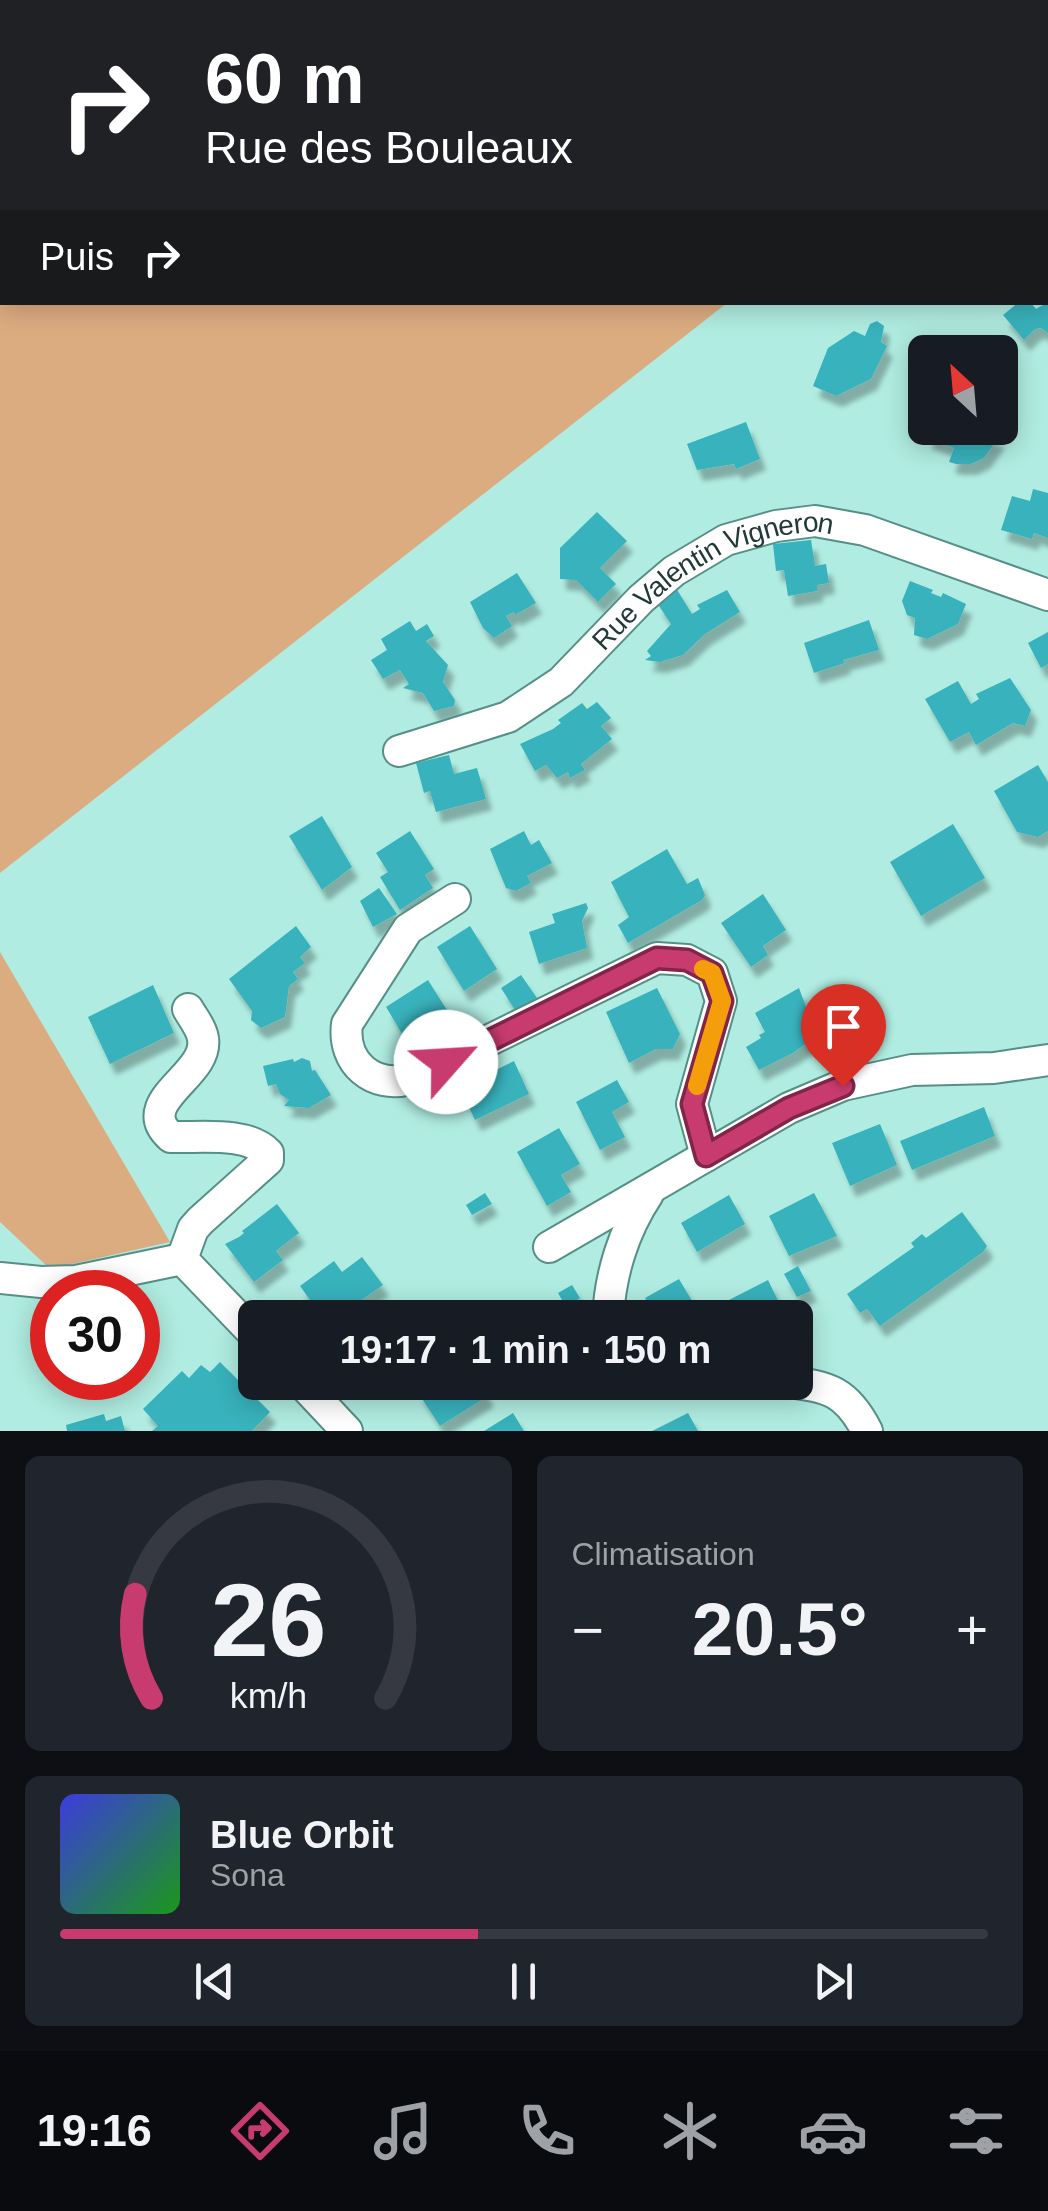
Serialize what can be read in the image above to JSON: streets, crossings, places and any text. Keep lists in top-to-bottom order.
{
  "streets": {
    "street": ["Rue Valentin Vigneron"]
  },
  "north": "top left",
  "page": {
    "turn": ["60 m", "Rue des Bouleaux"],
    "then": "Puis",
    "limit": "30",
    "trip": "19:17 · 1 min · 150 m",
    "tile": "Climatisation",
    "heat": ["−", "20.5°", "+"],
    "song": ["Blue Orbit", "Sona"],
    "tabs": "19:16",
    "gauge": ["26", "km/h"]
  }
}
